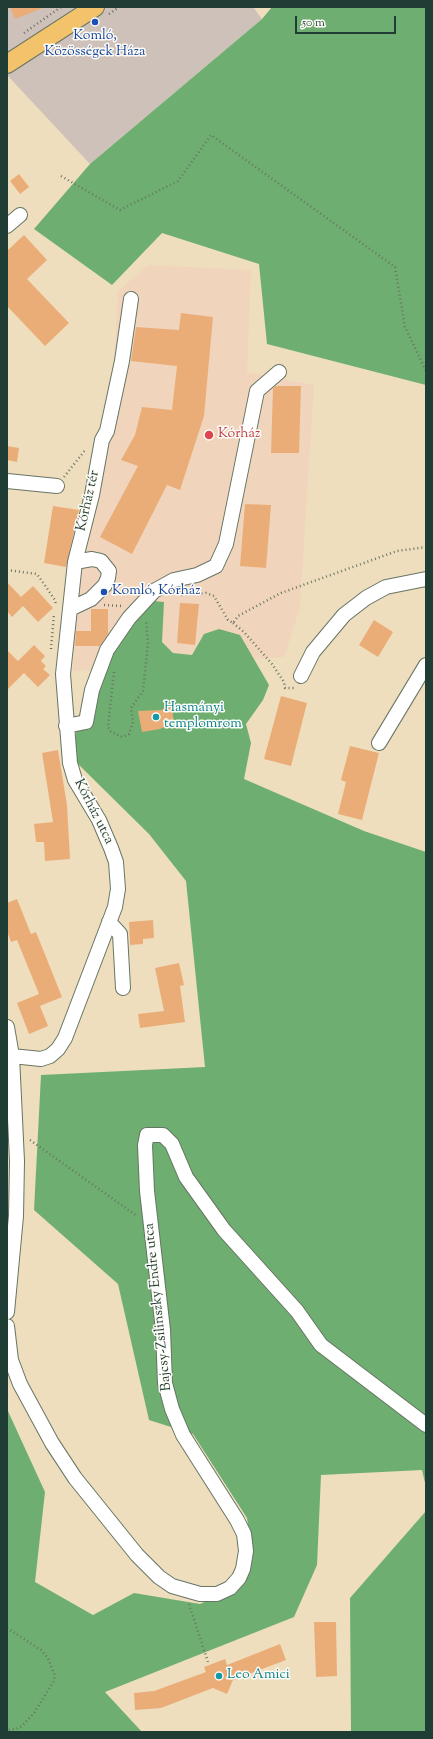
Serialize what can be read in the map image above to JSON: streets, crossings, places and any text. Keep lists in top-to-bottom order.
{
  "streets": {
    "street": ["Kórház tér", "Kórház utca", "Bajcsy-Zsilinszky Endre utca"]
  },
  "crossings": [
    ["Kórház tér", "Kórház utca"]
  ],
  "places": [
    "Komló, Közösségek Háza",
    "Kórház",
    "Komló, Kórház",
    "Hasmányi templomrom",
    "Leo Amici"
  ],
  "scale_bar": "50 m"
}
